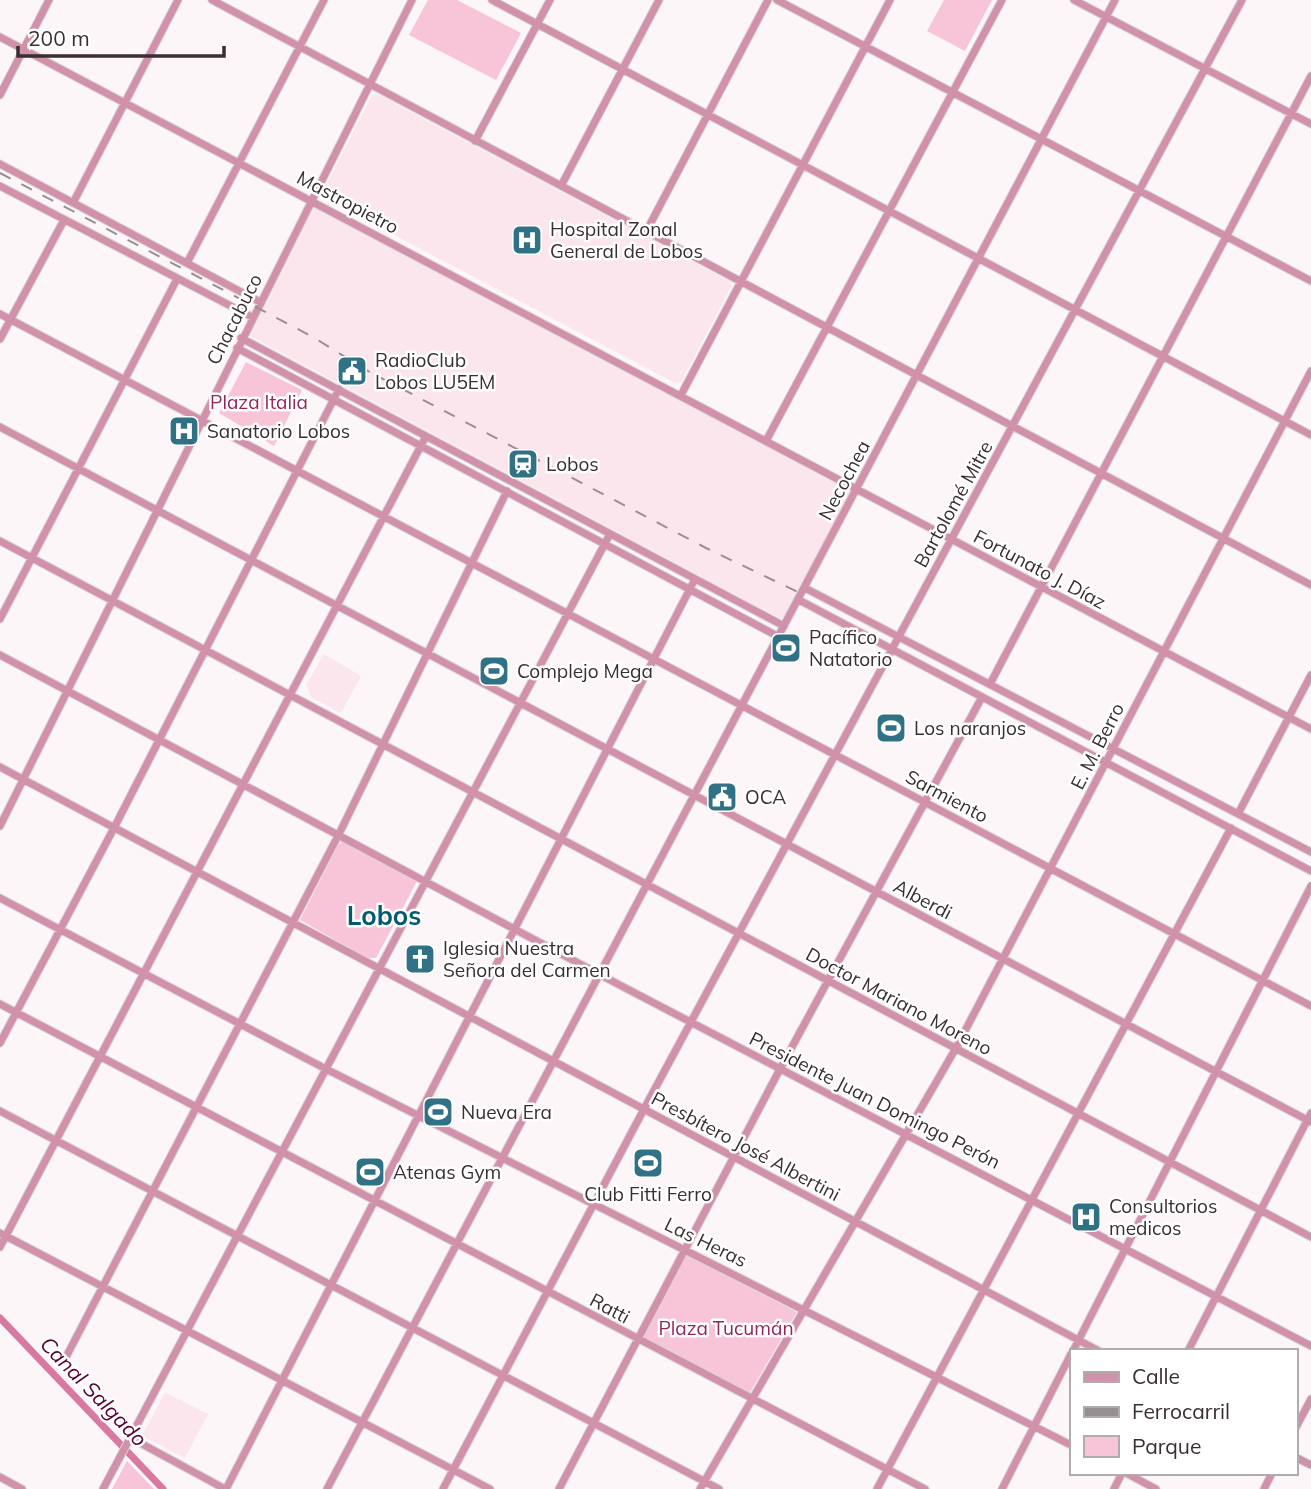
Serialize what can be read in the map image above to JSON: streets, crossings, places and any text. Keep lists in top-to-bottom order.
{
  "streets": {
    "street": [
      "Mastropietro",
      "Chacabuco",
      "Necochea",
      "Bartolomé Mitre",
      "Fortunato J. Díaz",
      "E. M. Berro",
      "Sarmiento",
      "Alberdi",
      "Doctor Mariano Moreno",
      "Presidente Juan Domingo Perón",
      "Presbítero José Albertini",
      "Las Heras",
      "Ratti"
    ]
  },
  "crossings": [
    ["Mastropietro", "Chacabuco"],
    ["Mastropietro", "Fortunato J. Díaz"],
    ["Chacabuco", "Sarmiento"],
    ["Chacabuco", "Alberdi"],
    ["Chacabuco", "Doctor Mariano Moreno"],
    ["Chacabuco", "Presidente Juan Domingo Perón"],
    ["Chacabuco", "Presbítero José Albertini"],
    ["Necochea", "Fortunato J. Díaz"],
    ["Necochea", "Sarmiento"],
    ["Necochea", "Alberdi"],
    ["Necochea", "Doctor Mariano Moreno"],
    ["Necochea", "Presidente Juan Domingo Perón"],
    ["Necochea", "Presbítero José Albertini"],
    ["Necochea", "Las Heras"],
    ["Necochea", "Ratti"],
    ["Bartolomé Mitre", "Fortunato J. Díaz"],
    ["Bartolomé Mitre", "Sarmiento"],
    ["Bartolomé Mitre", "Alberdi"],
    ["Bartolomé Mitre", "Doctor Mariano Moreno"],
    ["Bartolomé Mitre", "Presidente Juan Domingo Perón"],
    ["Bartolomé Mitre", "Presbítero José Albertini"],
    ["Bartolomé Mitre", "Las Heras"],
    ["Bartolomé Mitre", "Ratti"],
    ["Fortunato J. Díaz", "E. M. Berro"],
    ["E. M. Berro", "Sarmiento"],
    ["E. M. Berro", "Alberdi"],
    ["E. M. Berro", "Doctor Mariano Moreno"],
    ["E. M. Berro", "Presidente Juan Domingo Perón"],
    ["E. M. Berro", "Presbítero José Albertini"],
    ["E. M. Berro", "Las Heras"],
    ["E. M. Berro", "Ratti"]
  ],
  "districts": ["Lobos"],
  "water": ["Canal Salgado"],
  "parks": ["Plaza Italia", "Plaza Tucumán"],
  "places": {
    "hospital": ["Hospital Zonal General de Lobos", "Sanatorio Lobos", "Consultorios medicos"],
    "public building": ["RadioClub Lobos LU5EM", "OCA"],
    "station": ["Lobos"],
    "sports": [
      "Pacífico Natatorio",
      "Complejo Mega",
      "Los naranjos",
      "Nueva Era",
      "Club Fitti Ferro",
      "Atenas Gym"
    ],
    "church": ["Iglesia Nuestra Señora del Carmen"]
  },
  "legend": ["Calle", "Ferrocarril", "Parque"],
  "scale_bar": "200 m"
}
